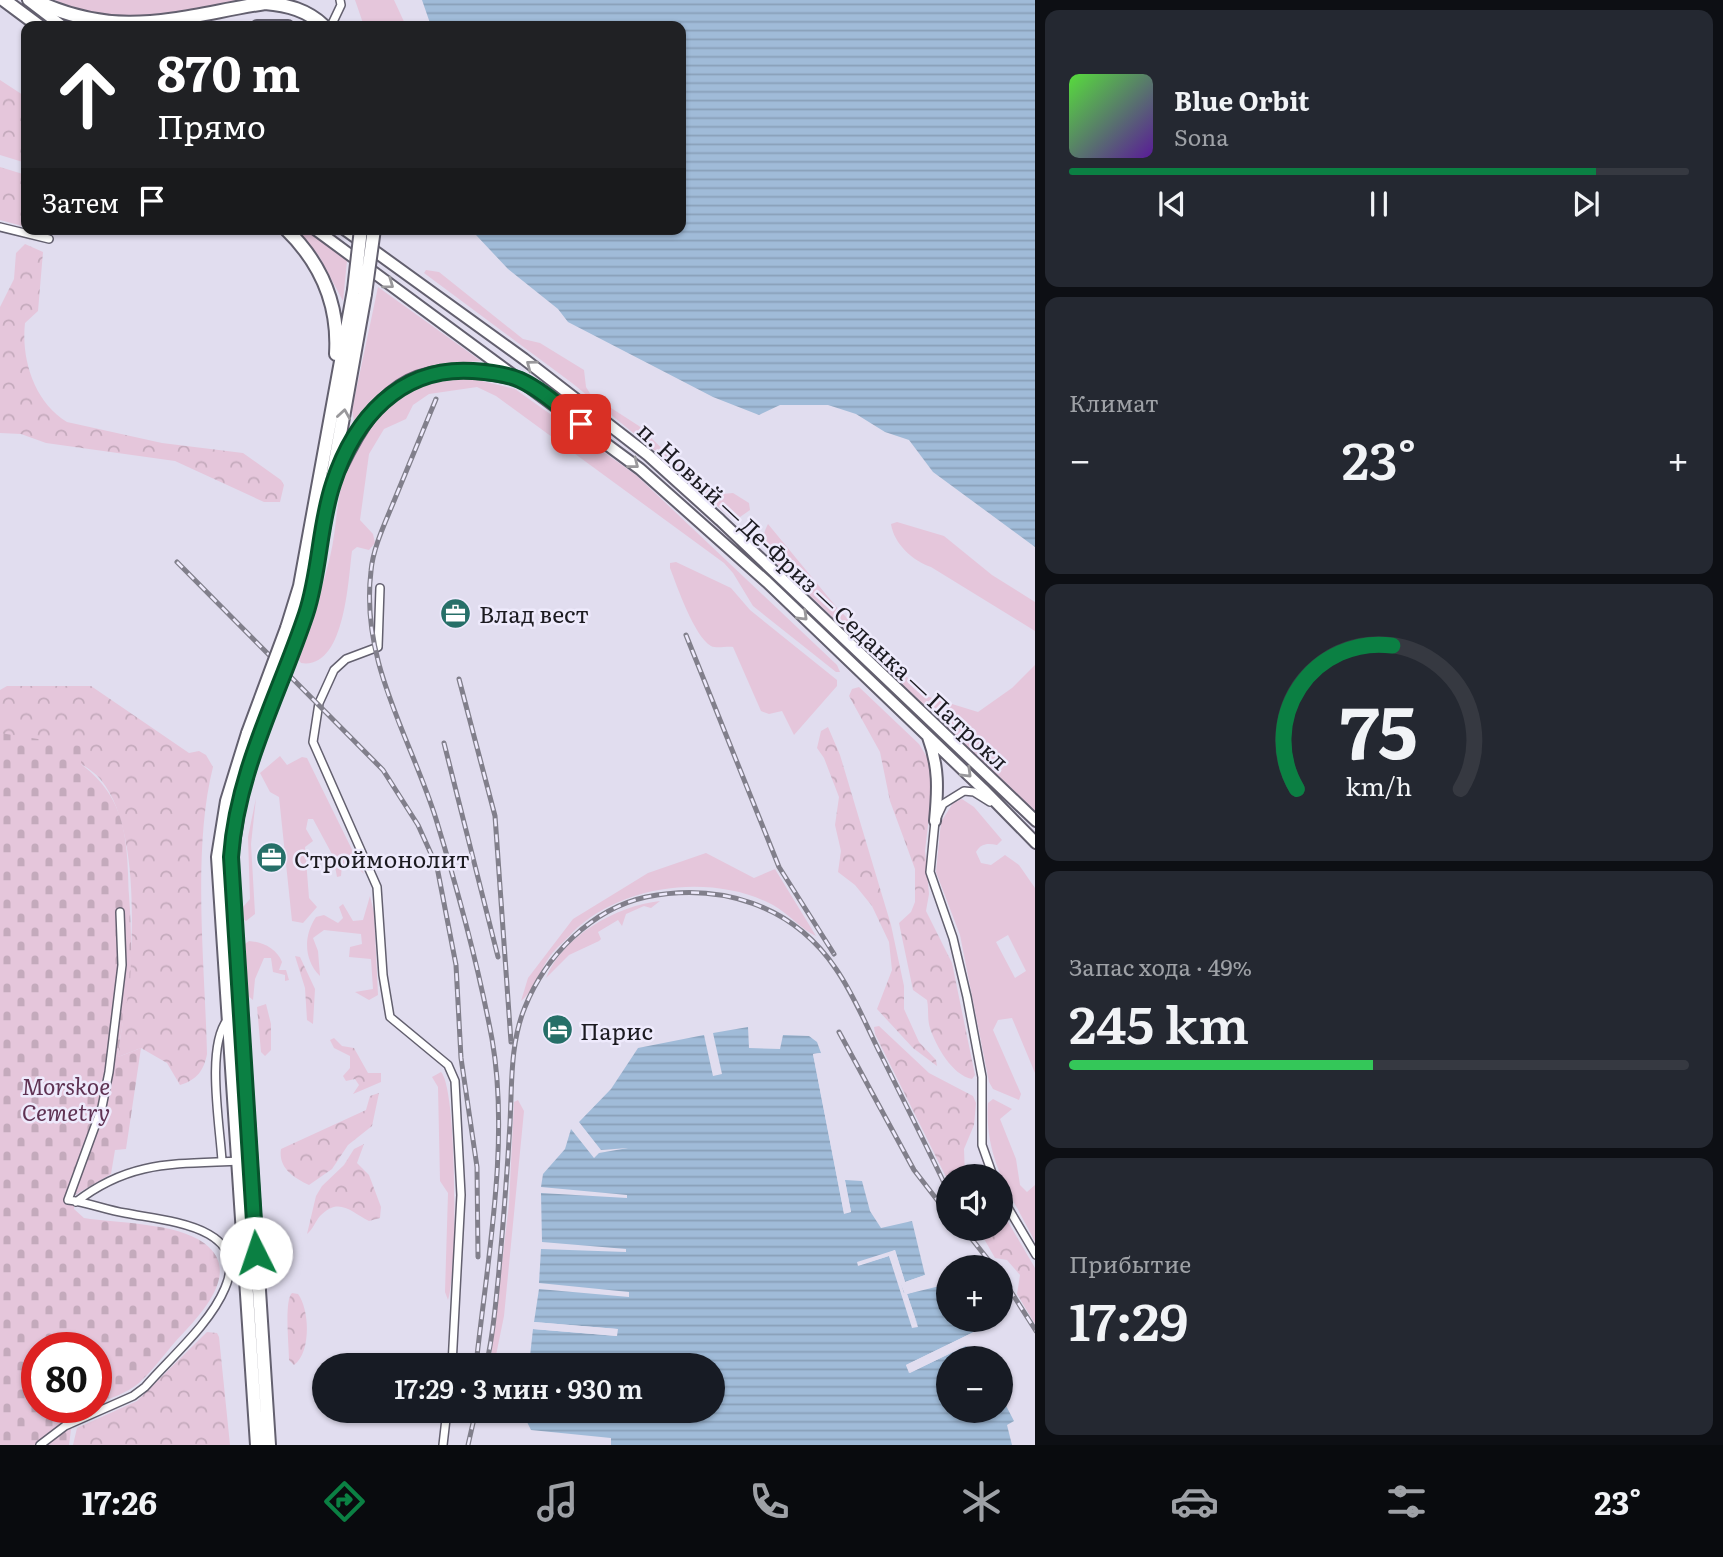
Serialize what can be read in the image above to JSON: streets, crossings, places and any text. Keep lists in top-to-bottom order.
{
  "streets": {
    "main road": ["п. Новый — Де-Фриз — Седанка — Патрокл"]
  },
  "parks": ["Morskoe Cemetry"],
  "places": {
    "office": ["Влад вест", "Строймонолит"],
    "hotel": ["Парис"]
  },
  "page": {
    "turn": ["870 m", "Прямо"],
    "song": ["Blue Orbit", "Sona"],
    "then": "Затем",
    "tile": [
      "Климат",
      ["Запас хода · 49%", "245 km"],
      ["Прибытие", "17:29"]
    ],
    "heat": ["−", "23°", "+"],
    "map_buttons": ["+", "−"],
    "limit": "80",
    "trip": "17:29 · 3 мин · 930 m",
    "tabs": ["17:26", "23°"],
    "gauge": ["75", "km/h"]
  }
}
